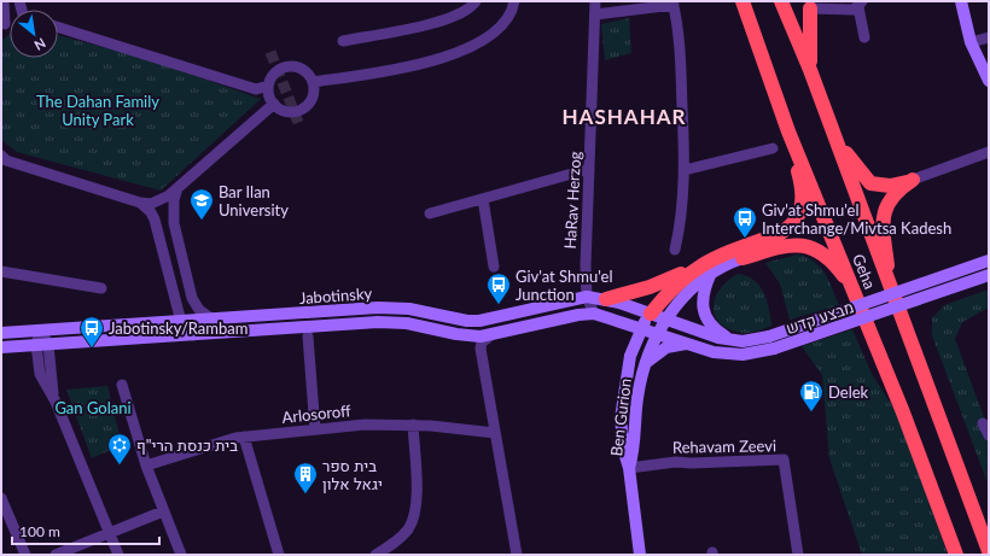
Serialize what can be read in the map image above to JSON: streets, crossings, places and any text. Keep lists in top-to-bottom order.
{
  "streets": {
    "highway": ["Geha"],
    "street": [
      "HaRav Herzog",
      "Jabotinsky",
      "מבצע קדש",
      "Arlosoroff",
      "Ben Gurion",
      "Rehavam Zeevi"
    ]
  },
  "crossings": [
    ["HaRav Herzog", "Jabotinsky"],
    ["Jabotinsky", "מבצע קדש"],
    ["Jabotinsky", "Ben Gurion"],
    ["מבצע קדש", "Ben Gurion"],
    ["Ben Gurion", "Rehavam Zeevi"]
  ],
  "districts": ["HASHAHAR"],
  "parks": ["The Dahan Family Unity Park", "Gan Golani"],
  "places": {
    "school or university": ["Bar Ilan University"],
    "bus stop": ["Giv'at Shmu'el Interchange/Mivtsa Kadesh", "Giv'at Shmu'el Junction", "Jabotinsky/Rambam"],
    "fuel station": ["Delek"],
    "synagogue": ["בית כנסת הרי\"ף"],
    "building": ["בית ספר יגאל אלון"]
  },
  "scale_bar": "100 m",
  "north": "bottom right"
}
